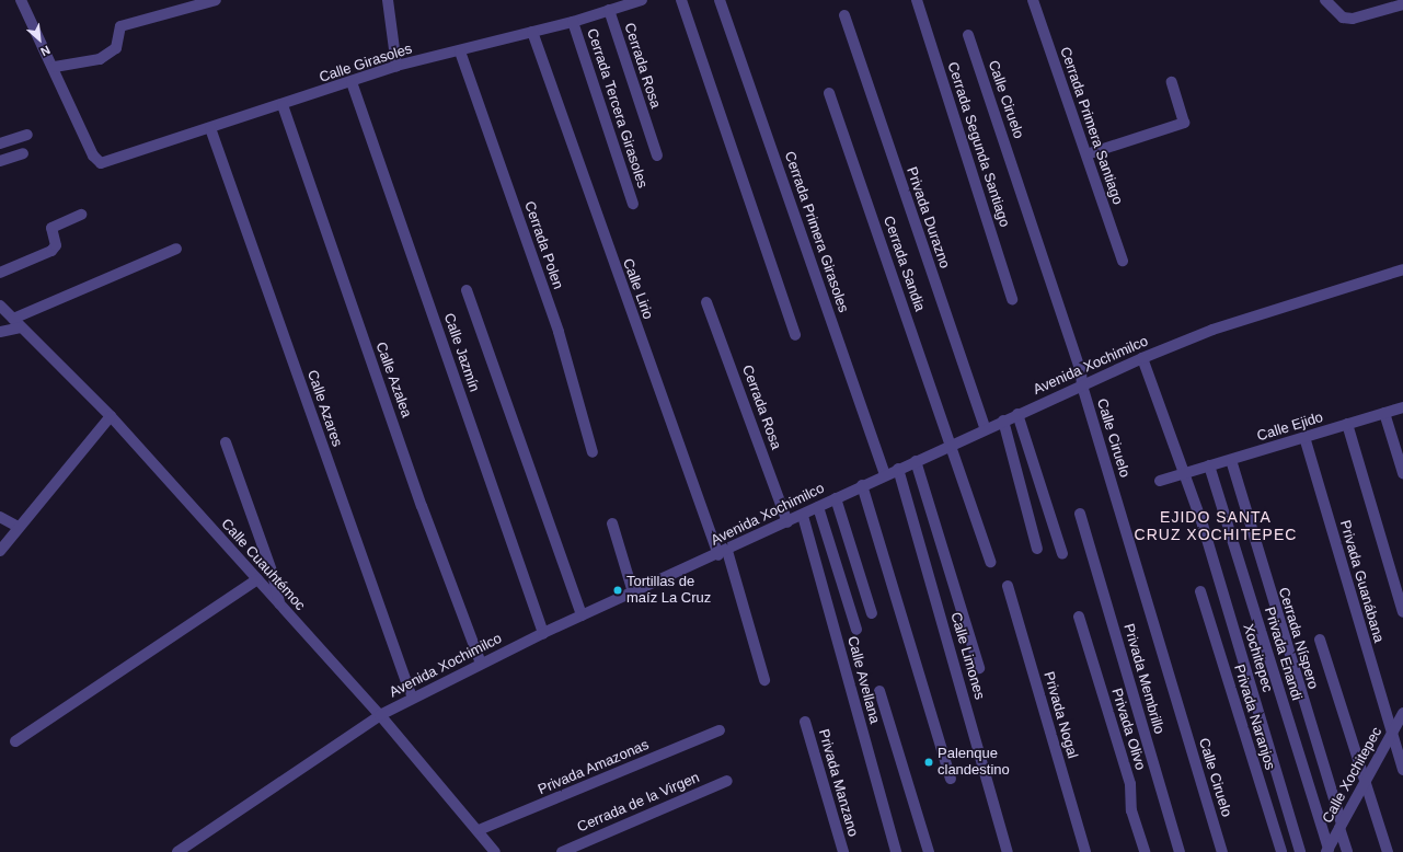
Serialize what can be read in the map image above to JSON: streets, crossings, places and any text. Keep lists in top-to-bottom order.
{
  "streets": {
    "street": [
      "Calle Girasoles",
      "Cerrada Rosa",
      "Calle Ciruelo",
      "Cerrada Tercera Girasoles",
      "Cerrada Primera Santiago",
      "Cerrada Segunda Santiago",
      "Privada Durazno",
      "Cerrada Primera Girasoles",
      "Cerrada Polen",
      "Cerrada Sandia",
      "Calle Lirio",
      "Calle Jazmín",
      "Avenida Xochimilco",
      "Calle Azalea",
      "Calle Azares",
      "Calle Ejido",
      "Calle Cuauhtémoc",
      "Privada Guanábana",
      "Cerrada Níspero",
      "Privada Enandi",
      "Calle Limones",
      "Xochitepec",
      "Privada Membrillo",
      "Calle Avellana",
      "Privada Nogal",
      "Privada Naranjos",
      "Privada Olivo",
      "Privada Amazonas",
      "Calle Xochitepec",
      "Privada Manzano",
      "Cerrada de la Virgen"
    ]
  },
  "crossings": [
    ["Calle Girasoles", "Cerrada Rosa"],
    ["Calle Girasoles", "Cerrada Tercera Girasoles"],
    ["Calle Girasoles", "Cerrada Polen"],
    ["Calle Girasoles", "Calle Lirio"],
    ["Calle Girasoles", "Calle Jazmín"],
    ["Calle Girasoles", "Calle Azalea"],
    ["Calle Girasoles", "Calle Azares"],
    ["Cerrada Rosa", "Avenida Xochimilco"],
    ["Calle Ciruelo", "Avenida Xochimilco"],
    ["Privada Durazno", "Avenida Xochimilco"],
    ["Cerrada Primera Girasoles", "Avenida Xochimilco"],
    ["Cerrada Sandia", "Avenida Xochimilco"],
    ["Calle Lirio", "Avenida Xochimilco"],
    ["Calle Jazmín", "Avenida Xochimilco"],
    ["Avenida Xochimilco", "Calle Azalea"],
    ["Avenida Xochimilco", "Calle Azares"],
    ["Avenida Xochimilco", "Calle Cuauhtémoc"],
    ["Avenida Xochimilco", "Calle Limones"],
    ["Avenida Xochimilco", "Calle Avellana"],
    ["Calle Ejido", "Privada Guanábana"],
    ["Calle Ejido", "Cerrada Níspero"],
    ["Calle Ejido", "Privada Enandi"],
    ["Calle Ejido", "Xochitepec"],
    ["Calle Cuauhtémoc", "Privada Amazonas"],
    ["Privada Guanábana", "Calle Xochitepec"],
    ["Cerrada Níspero", "Calle Xochitepec"],
    ["Privada Enandi", "Calle Xochitepec"]
  ],
  "districts": ["EJIDO SANTA CRUZ XOCHITEPEC"],
  "places": ["Tortillas de maíz La Cruz", "Palenque clandestino"],
  "north": "bottom right"
}
